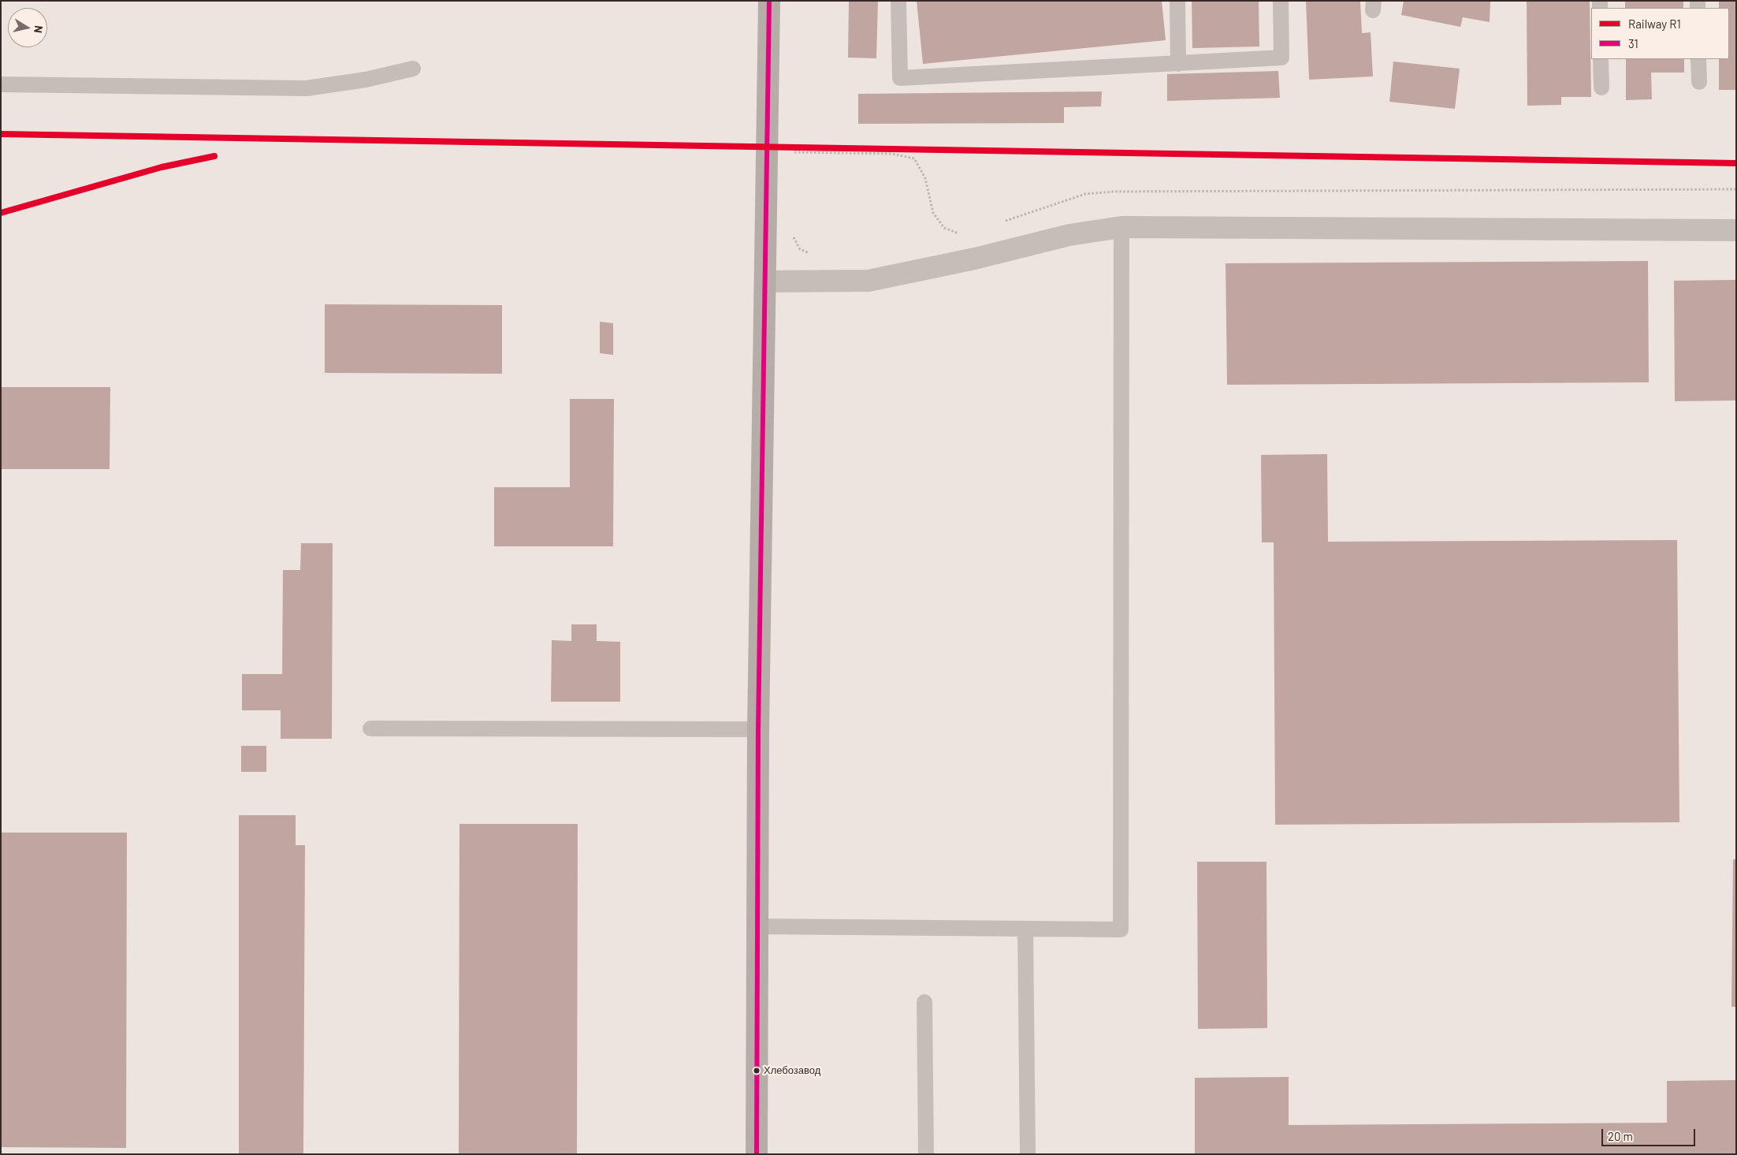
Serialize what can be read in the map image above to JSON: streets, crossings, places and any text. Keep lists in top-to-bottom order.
{
  "places": ["Хлебозавод"],
  "lines": ["transit line 31", "rail line R1"],
  "legend": ["Railway R1", "31"],
  "scale_bar": "20 m",
  "north": "right"
}
